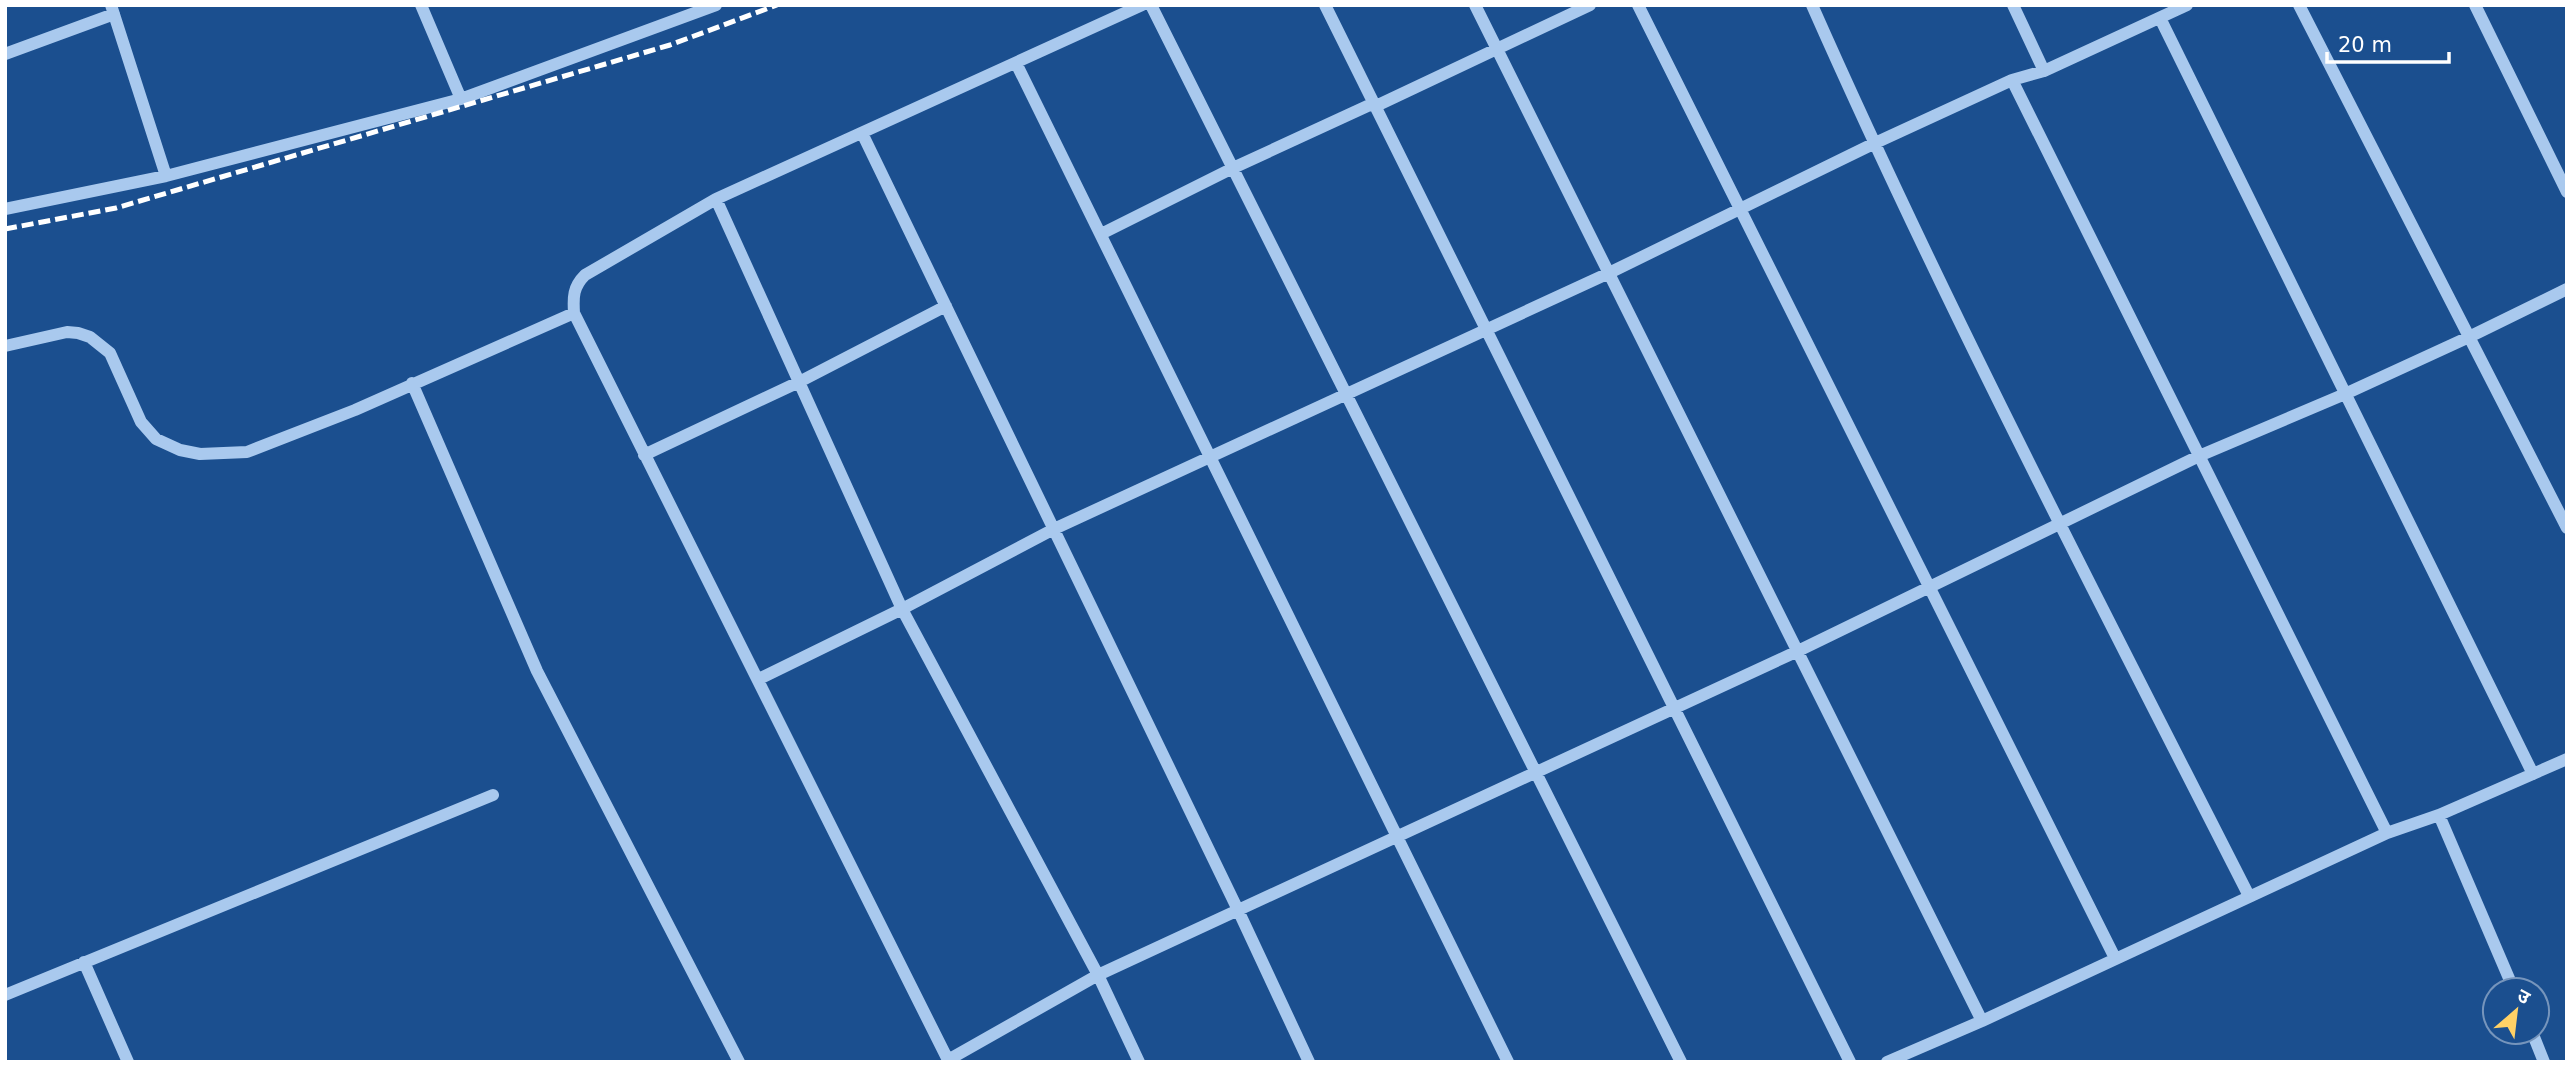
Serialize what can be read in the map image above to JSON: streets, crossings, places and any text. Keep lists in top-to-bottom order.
{
  "scale_bar": "20 m",
  "north": "top right"
}
